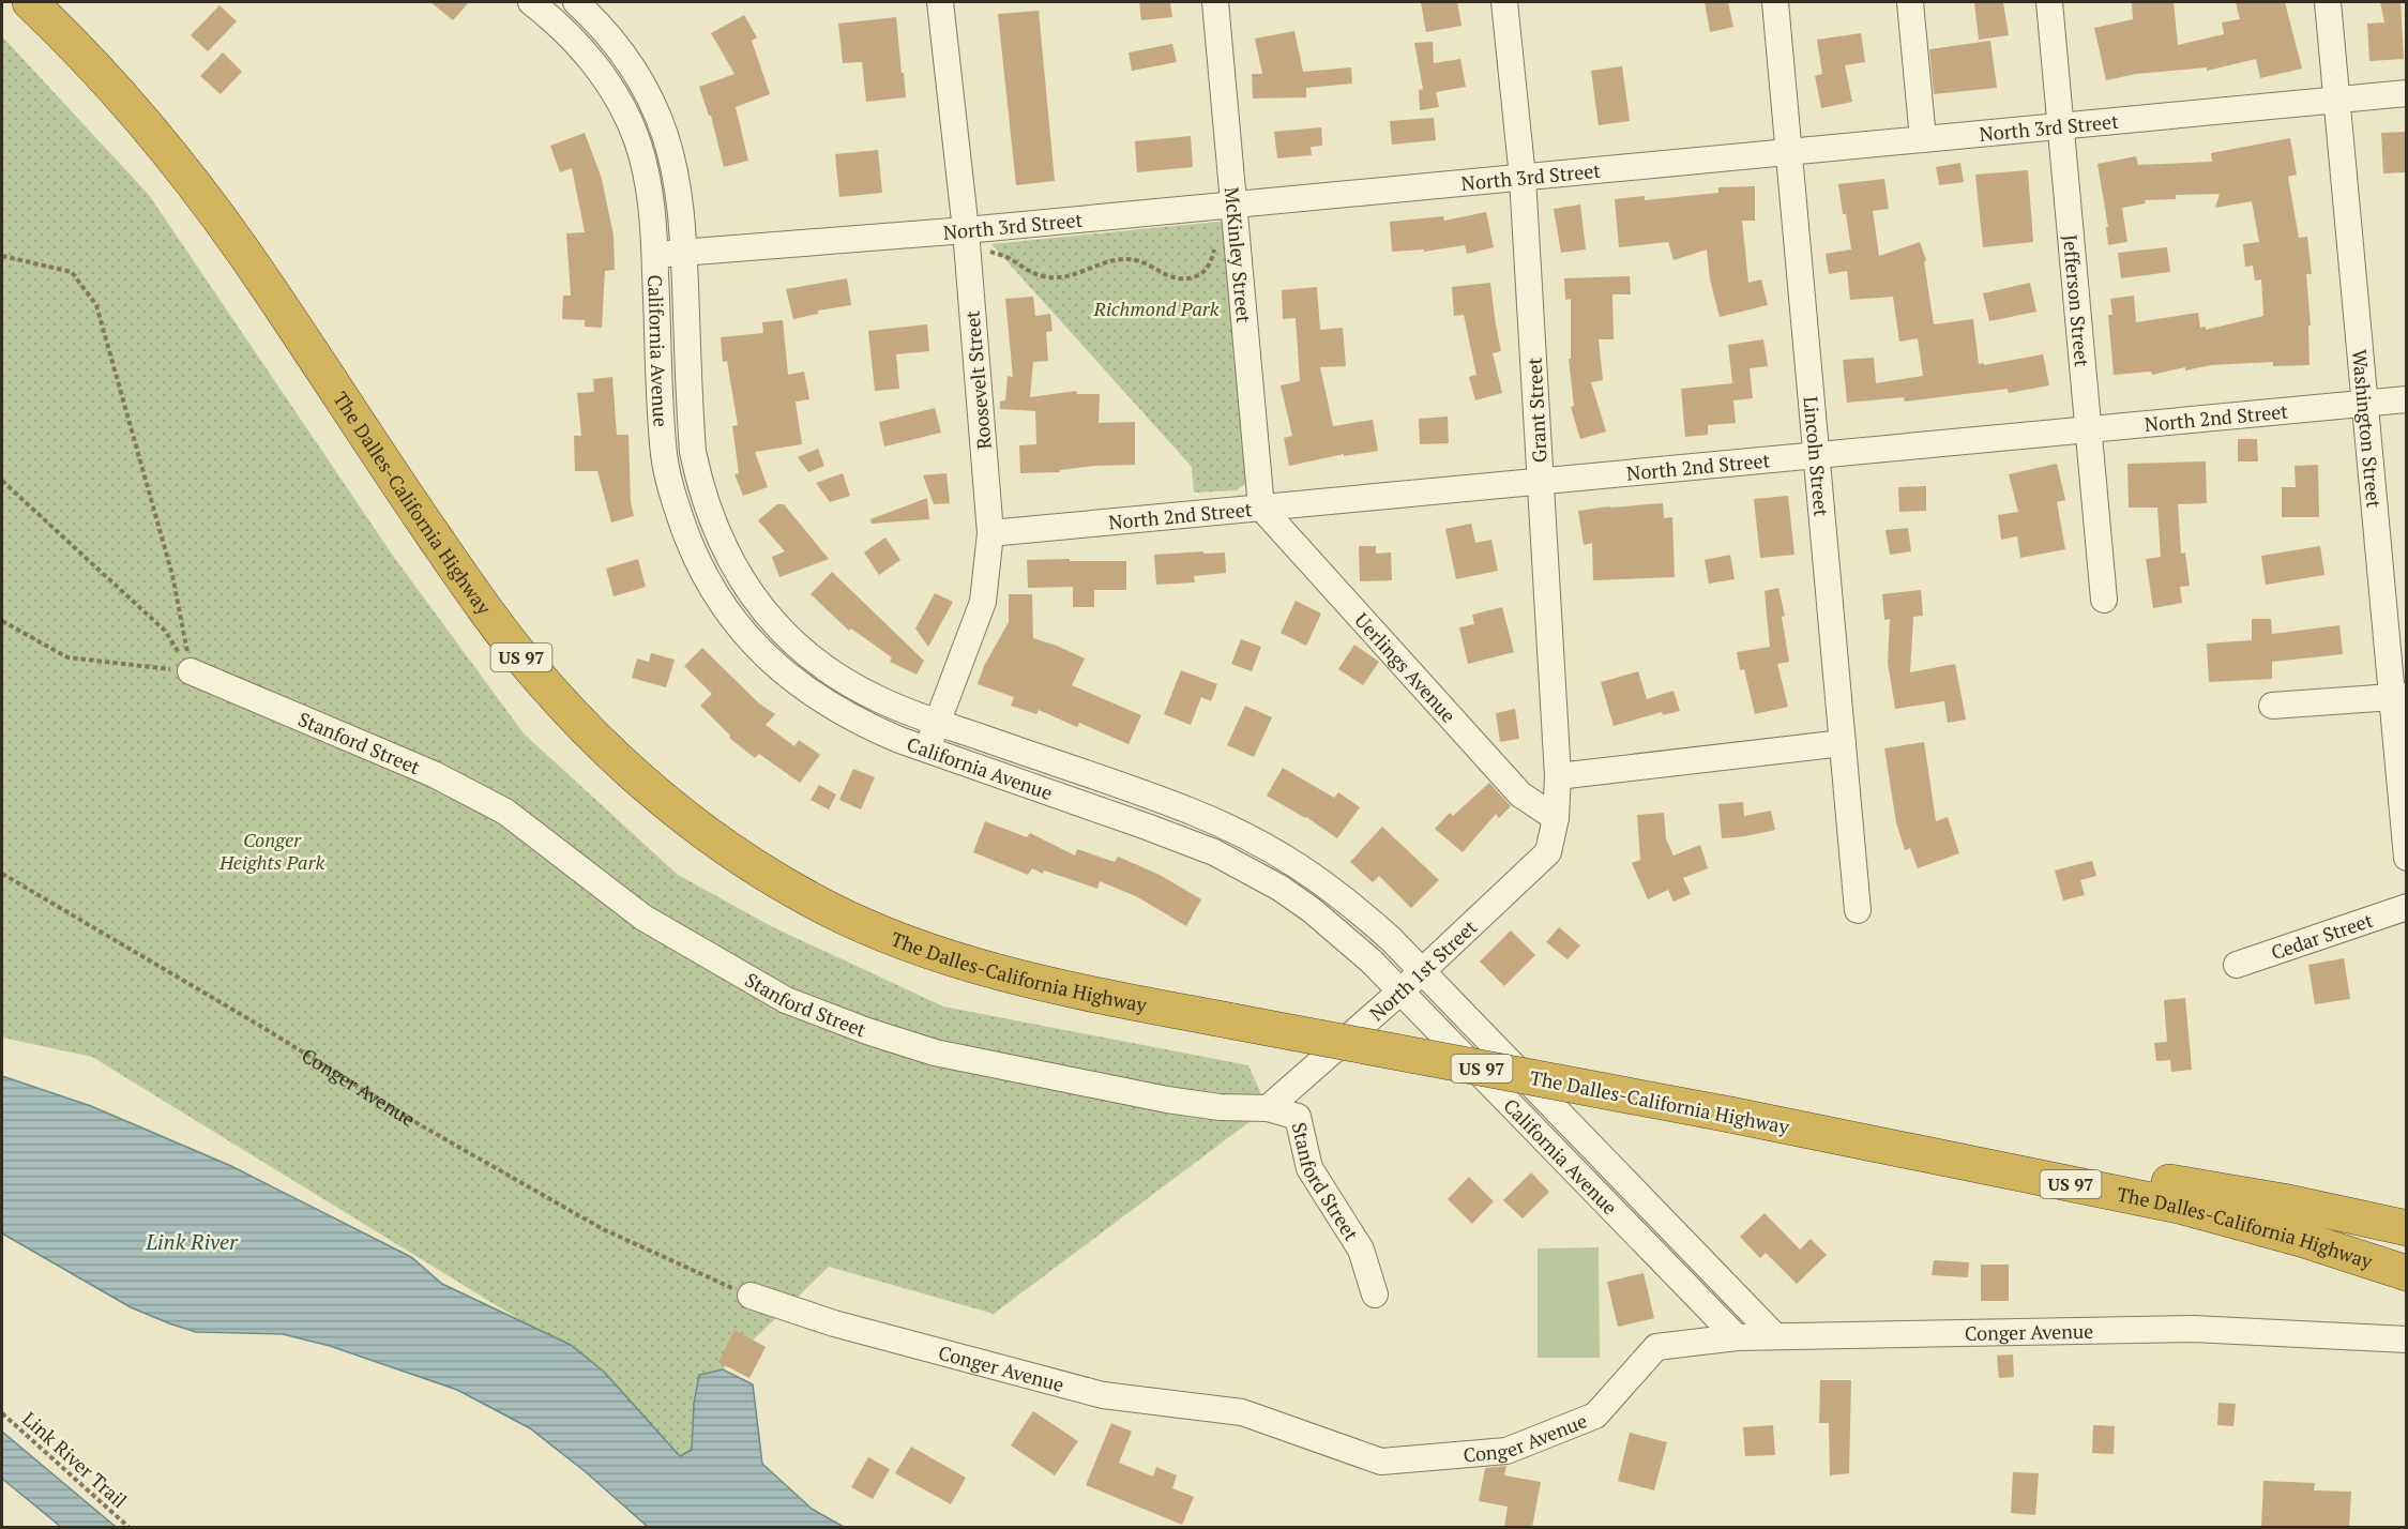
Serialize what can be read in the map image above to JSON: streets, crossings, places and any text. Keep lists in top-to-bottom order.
{
  "streets": {
    "highway": ["The Dalles-California Highway", "US 97"],
    "street": [
      "North 3rd Street",
      "McKinley Street",
      "Jefferson Street",
      "California Avenue",
      "Roosevelt Street",
      "Grant Street",
      "North 2nd Street",
      "Washington Street",
      "Lincoln Street",
      "Uerlings Avenue",
      "Stanford Street",
      "Cedar Street",
      "North 1st Street",
      "Conger Avenue"
    ],
    "path": ["Link River Trail"]
  },
  "crossings": [
    ["North 3rd Street", "McKinley Street"],
    ["North 3rd Street", "Jefferson Street"],
    ["North 3rd Street", "California Avenue"],
    ["North 3rd Street", "Roosevelt Street"],
    ["North 3rd Street", "Grant Street"],
    ["North 3rd Street", "Washington Street"],
    ["North 3rd Street", "Lincoln Street"],
    ["McKinley Street", "North 2nd Street"],
    ["McKinley Street", "Uerlings Avenue"],
    ["Jefferson Street", "North 2nd Street"],
    ["California Avenue", "Roosevelt Street"],
    ["California Avenue", "North 1st Street"],
    ["California Avenue", "Conger Avenue"],
    ["Roosevelt Street", "North 2nd Street"],
    ["Grant Street", "North 2nd Street"],
    ["Grant Street", "Uerlings Avenue"],
    ["Grant Street", "North 1st Street"],
    ["North 2nd Street", "Washington Street"],
    ["North 2nd Street", "Lincoln Street"],
    ["North 2nd Street", "Uerlings Avenue"],
    ["Uerlings Avenue", "North 1st Street"],
    ["Stanford Street", "North 1st Street"]
  ],
  "water": ["Link River"],
  "parks": ["Richmond Park", "Conger Heights Park"]
}
